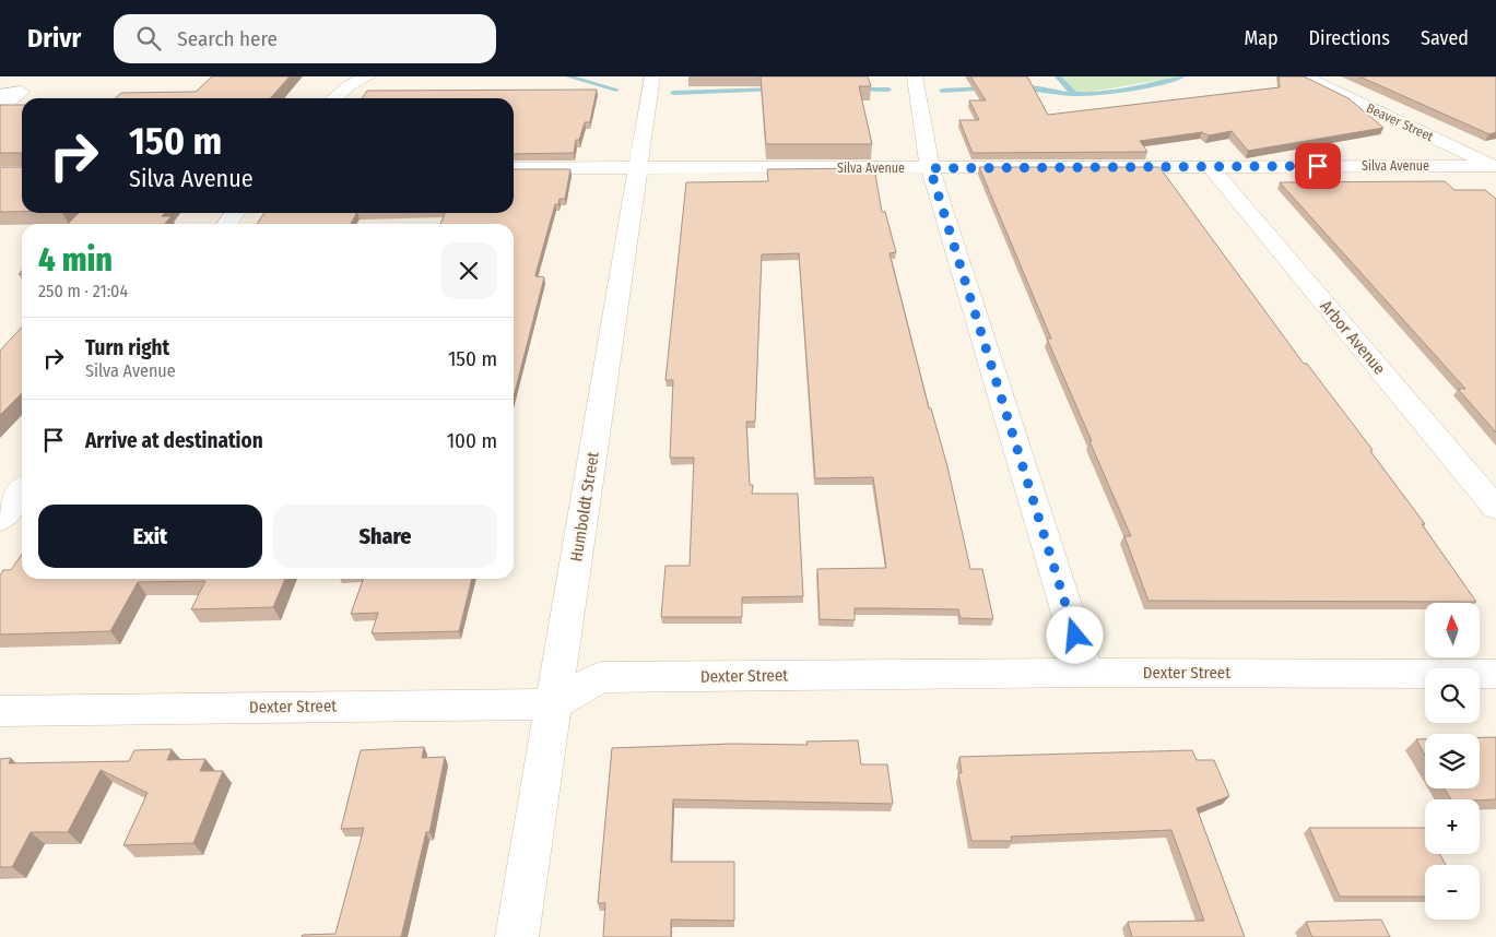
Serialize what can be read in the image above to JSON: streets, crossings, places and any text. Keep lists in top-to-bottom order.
{
  "streets": {
    "street": [
      "Beaver Street",
      "Silva Avenue",
      "Arbor Avenue",
      "Humboldt Street",
      "Dexter Street"
    ]
  },
  "crossings": [
    ["Beaver Street", "Silva Avenue"],
    ["Silva Avenue", "Arbor Avenue"],
    ["Silva Avenue", "Humboldt Street"],
    ["Humboldt Street", "Dexter Street"]
  ],
  "north": "top",
  "page": {
    "header": "Drivr",
    "search": "Search here",
    "nav": ["Map", "Directions", "Saved"],
    "turn": ["150 m", "Silva Avenue"],
    "heading": ["4 min", "250 m · 21:04"],
    "list": [
      {
        "name": "Turn right",
        "note": "Silva Avenue",
        "value": "150 m"
      },
      {
        "name": "Arrive at destination",
        "value": "100 m"
      }
    ],
    "buttons": ["Exit", "Share"],
    "map_buttons": ["+", "−"]
  }
}
